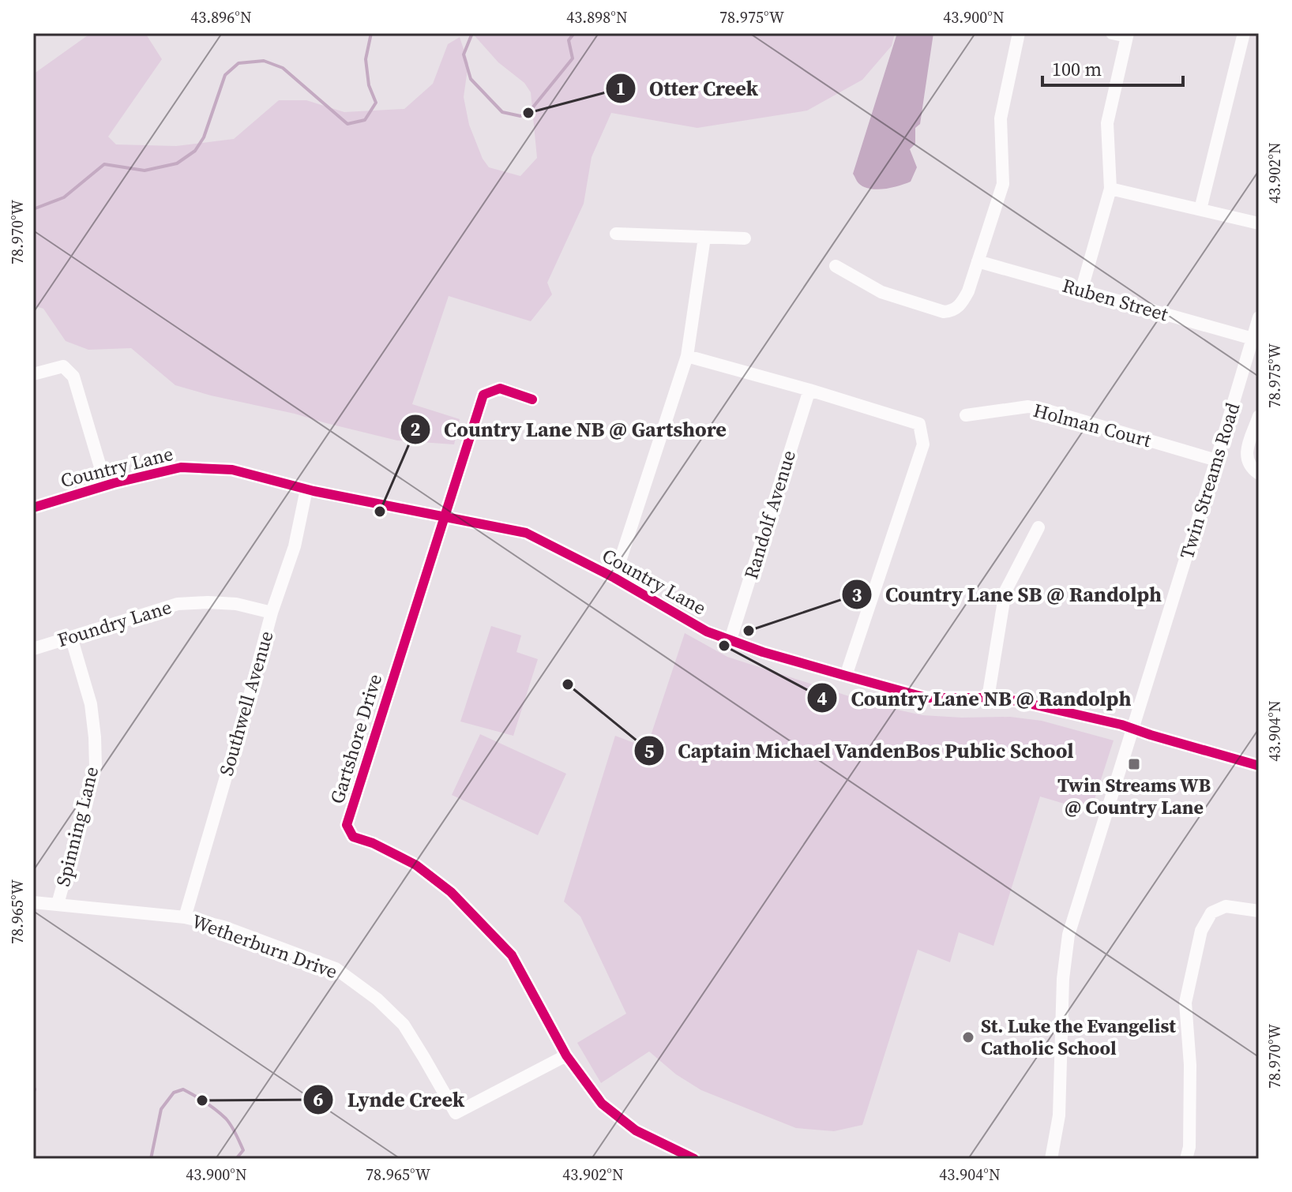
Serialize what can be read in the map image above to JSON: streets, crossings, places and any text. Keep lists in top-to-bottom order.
{
  "streets": {
    "street": [
      "Ruben Street",
      "Holman Court",
      "Country Lane",
      "Twin Streams Road",
      "Randolf Avenue",
      "Foundry Lane",
      "Southwell Avenue",
      "Gartshore Drive",
      "Spinning Lane",
      "Wetherburn Drive"
    ]
  },
  "crossings": [
    ["Ruben Street", "Twin Streams Road"],
    ["Holman Court", "Twin Streams Road"],
    ["Country Lane", "Twin Streams Road"],
    ["Country Lane", "Randolf Avenue"],
    ["Country Lane", "Southwell Avenue"],
    ["Country Lane", "Gartshore Drive"],
    ["Foundry Lane", "Southwell Avenue"],
    ["Foundry Lane", "Spinning Lane"],
    ["Southwell Avenue", "Wetherburn Drive"],
    ["Gartshore Drive", "Wetherburn Drive"],
    ["Spinning Lane", "Wetherburn Drive"]
  ],
  "places": {
    "other": [
      "Otter Creek",
      "Country Lane NB @ Gartshore",
      "Country Lane SB @ Randolph",
      "Country Lane NB @ Randolph",
      "Captain Michael VandenBos Public School",
      "St. Luke the Evangelist Catholic School",
      "Lynde Creek"
    ],
    "transit": ["Twin Streams WB @ Country Lane"]
  },
  "scale_bar": "100 m",
  "coordinates": [
    "43.896°N",
    "43.898°N",
    "78.975°W",
    "43.900°N",
    "43.902°N",
    "78.970°W",
    "43.904°N",
    "78.965°W"
  ]
}
